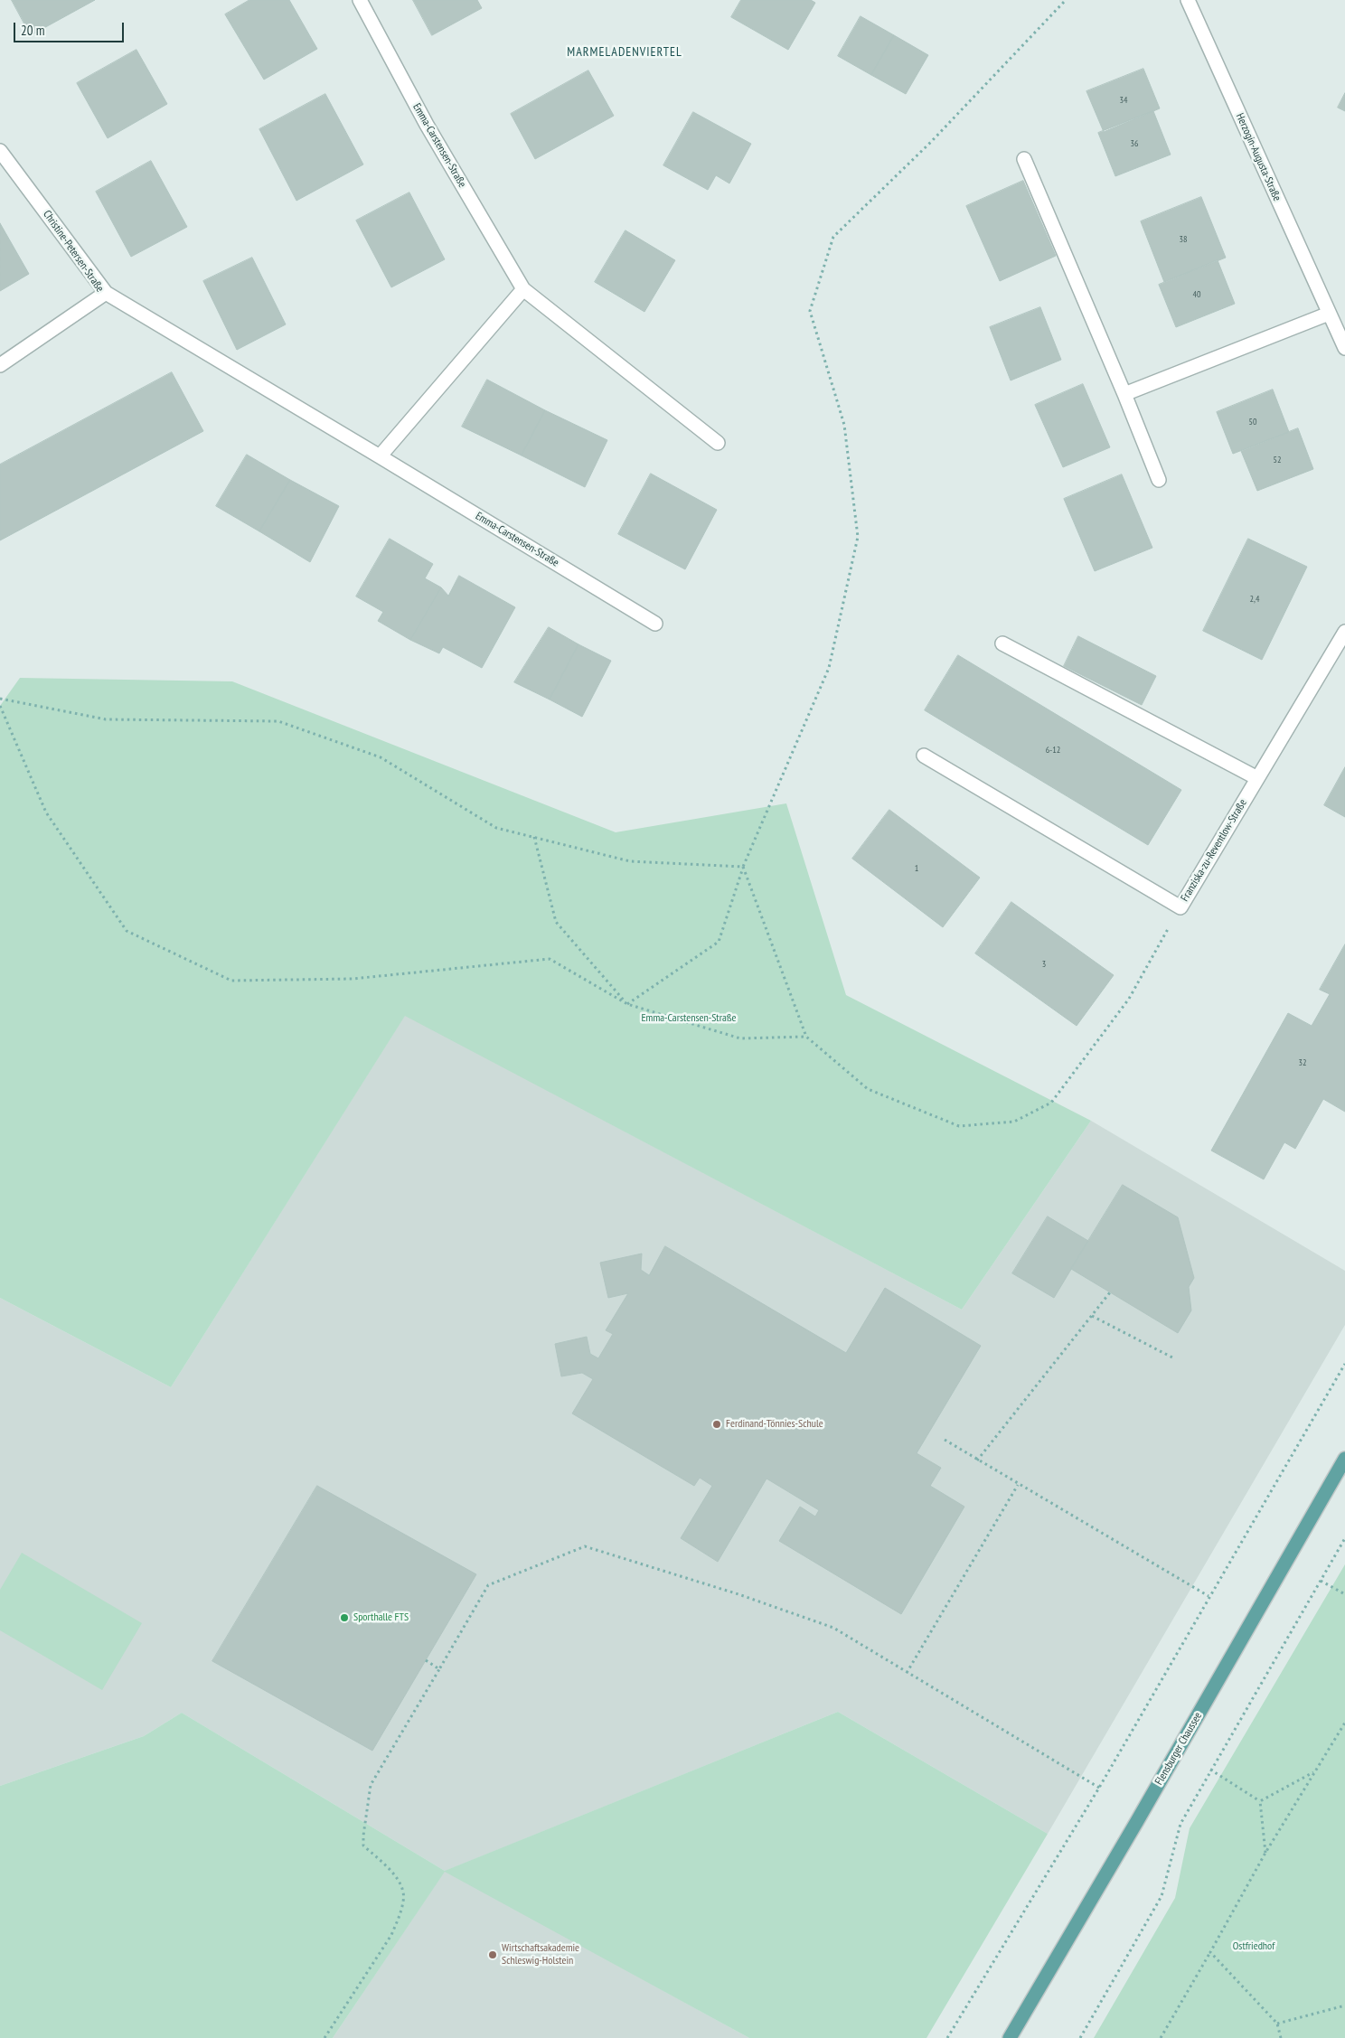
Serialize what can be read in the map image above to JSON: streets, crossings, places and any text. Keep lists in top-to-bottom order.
{
  "streets": {
    "main road": ["Flensburger Chaussee"],
    "street": [
      "Emma-Carstensen-Straße",
      "Herzogin-Augusta-Straße",
      "Christine-Petersen-Straße",
      "Franziska-zu-Reventlow-Straße"
    ]
  },
  "crossings": [
    ["Emma-Carstensen-Straße", "Christine-Petersen-Straße"]
  ],
  "districts": ["MARMELADENVIERTEL"],
  "parks": ["Emma-Carstensen-Straße", "Ostfriedhof"],
  "places": ["Ferdinand-Tönnies-Schule", "Sporthalle FTS", "Wirtschaftsakademie Schleswig-Holstein"],
  "house_numbers": [
    "34",
    "36",
    "38",
    "40",
    "50",
    "52",
    "2,4",
    "6-12",
    "1",
    "3",
    "32"
  ],
  "scale_bar": "20 m"
}
